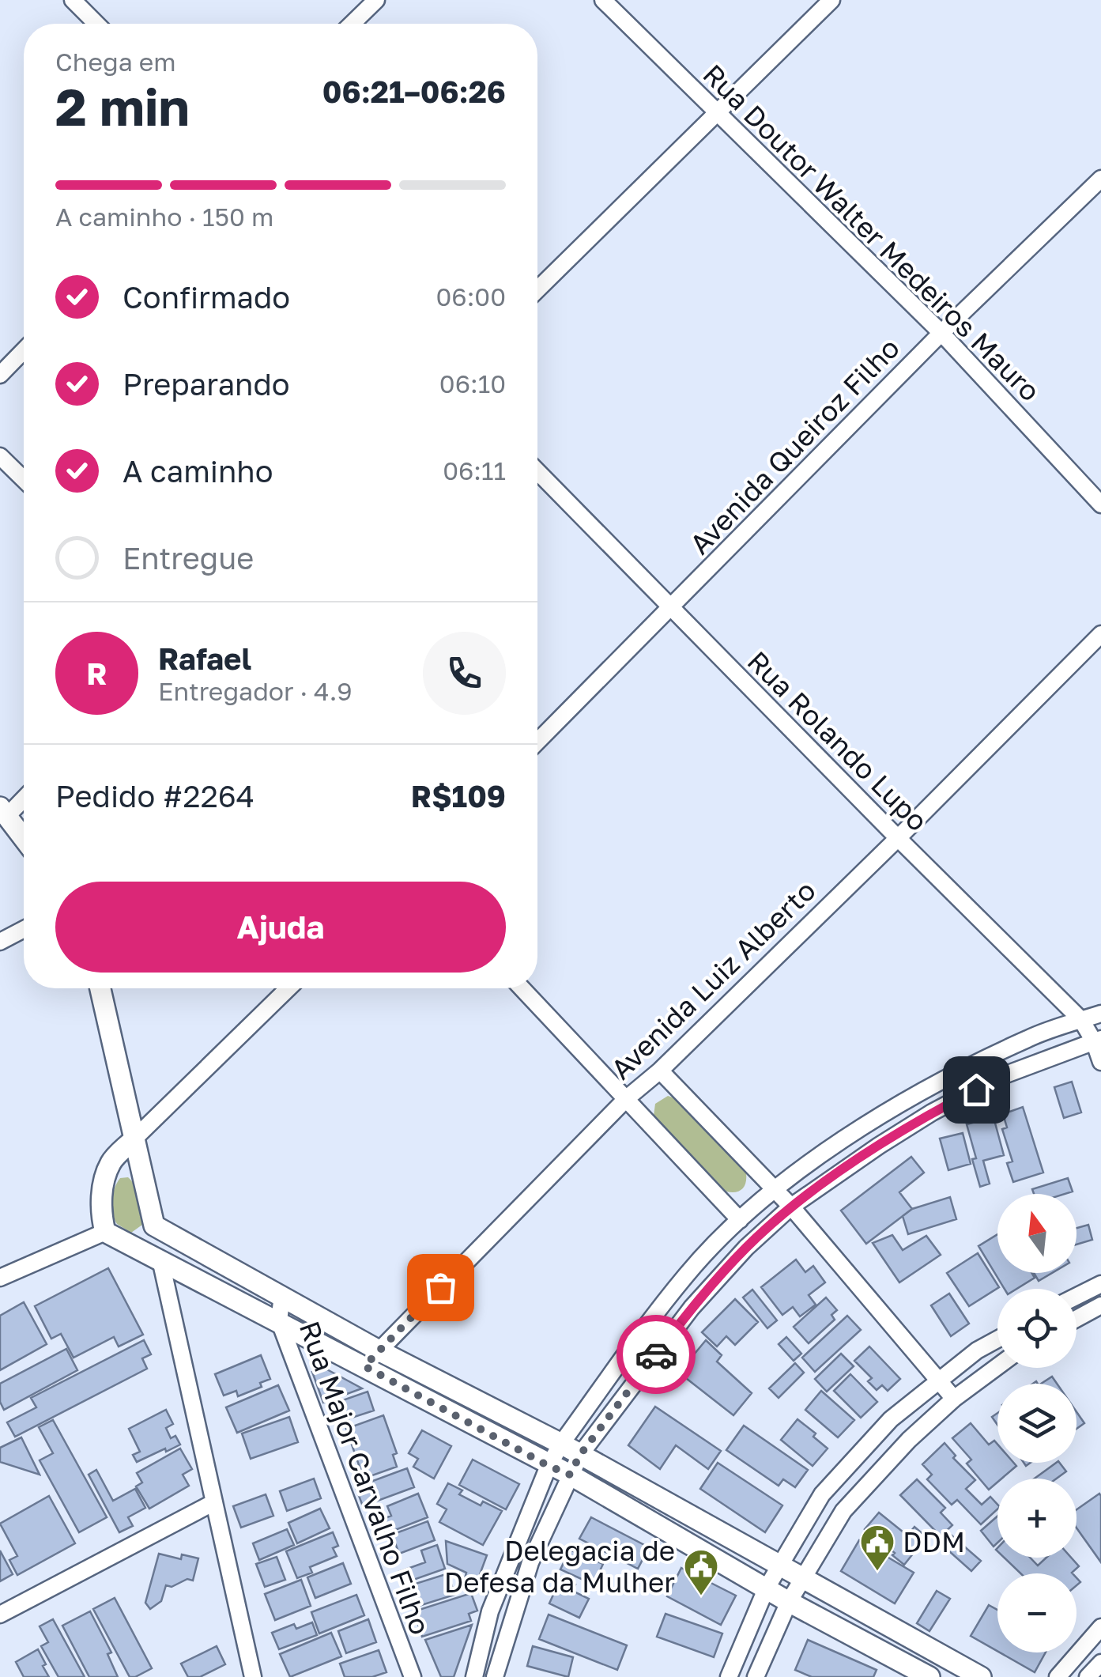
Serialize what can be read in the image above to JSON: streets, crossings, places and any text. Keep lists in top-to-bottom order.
{
  "streets": {
    "street": [
      "Rua Doutor Walter Medeiros Mauro",
      "Avenida Queiroz Filho",
      "Rua Rolando Lupo",
      "Avenida Luiz Alberto",
      "Rua Major Carvalho Filho"
    ]
  },
  "crossings": [
    ["Rua Doutor Walter Medeiros Mauro", "Avenida Queiroz Filho"],
    ["Avenida Queiroz Filho", "Rua Rolando Lupo"],
    ["Rua Rolando Lupo", "Avenida Luiz Alberto"]
  ],
  "places": {
    "public building": ["DDM", "Delegacia de Defesa da Mulher"]
  },
  "north": "top",
  "page": {
    "heading": ["2 min", "Chega em", "06:21–06:26"],
    "panel": [
      "Rafael",
      "Entregador · 4.9",
      "Pedido #2264",
      "R$109"
    ],
    "bar": "A caminho · 150 m",
    "list": [
      ["Confirmado", "06:00"],
      ["Preparando", "06:10"],
      ["A caminho", "06:11"],
      "Entregue"
    ],
    "round": "R",
    "buttons": "Ajuda",
    "map_buttons": ["+", "−"]
  }
}
